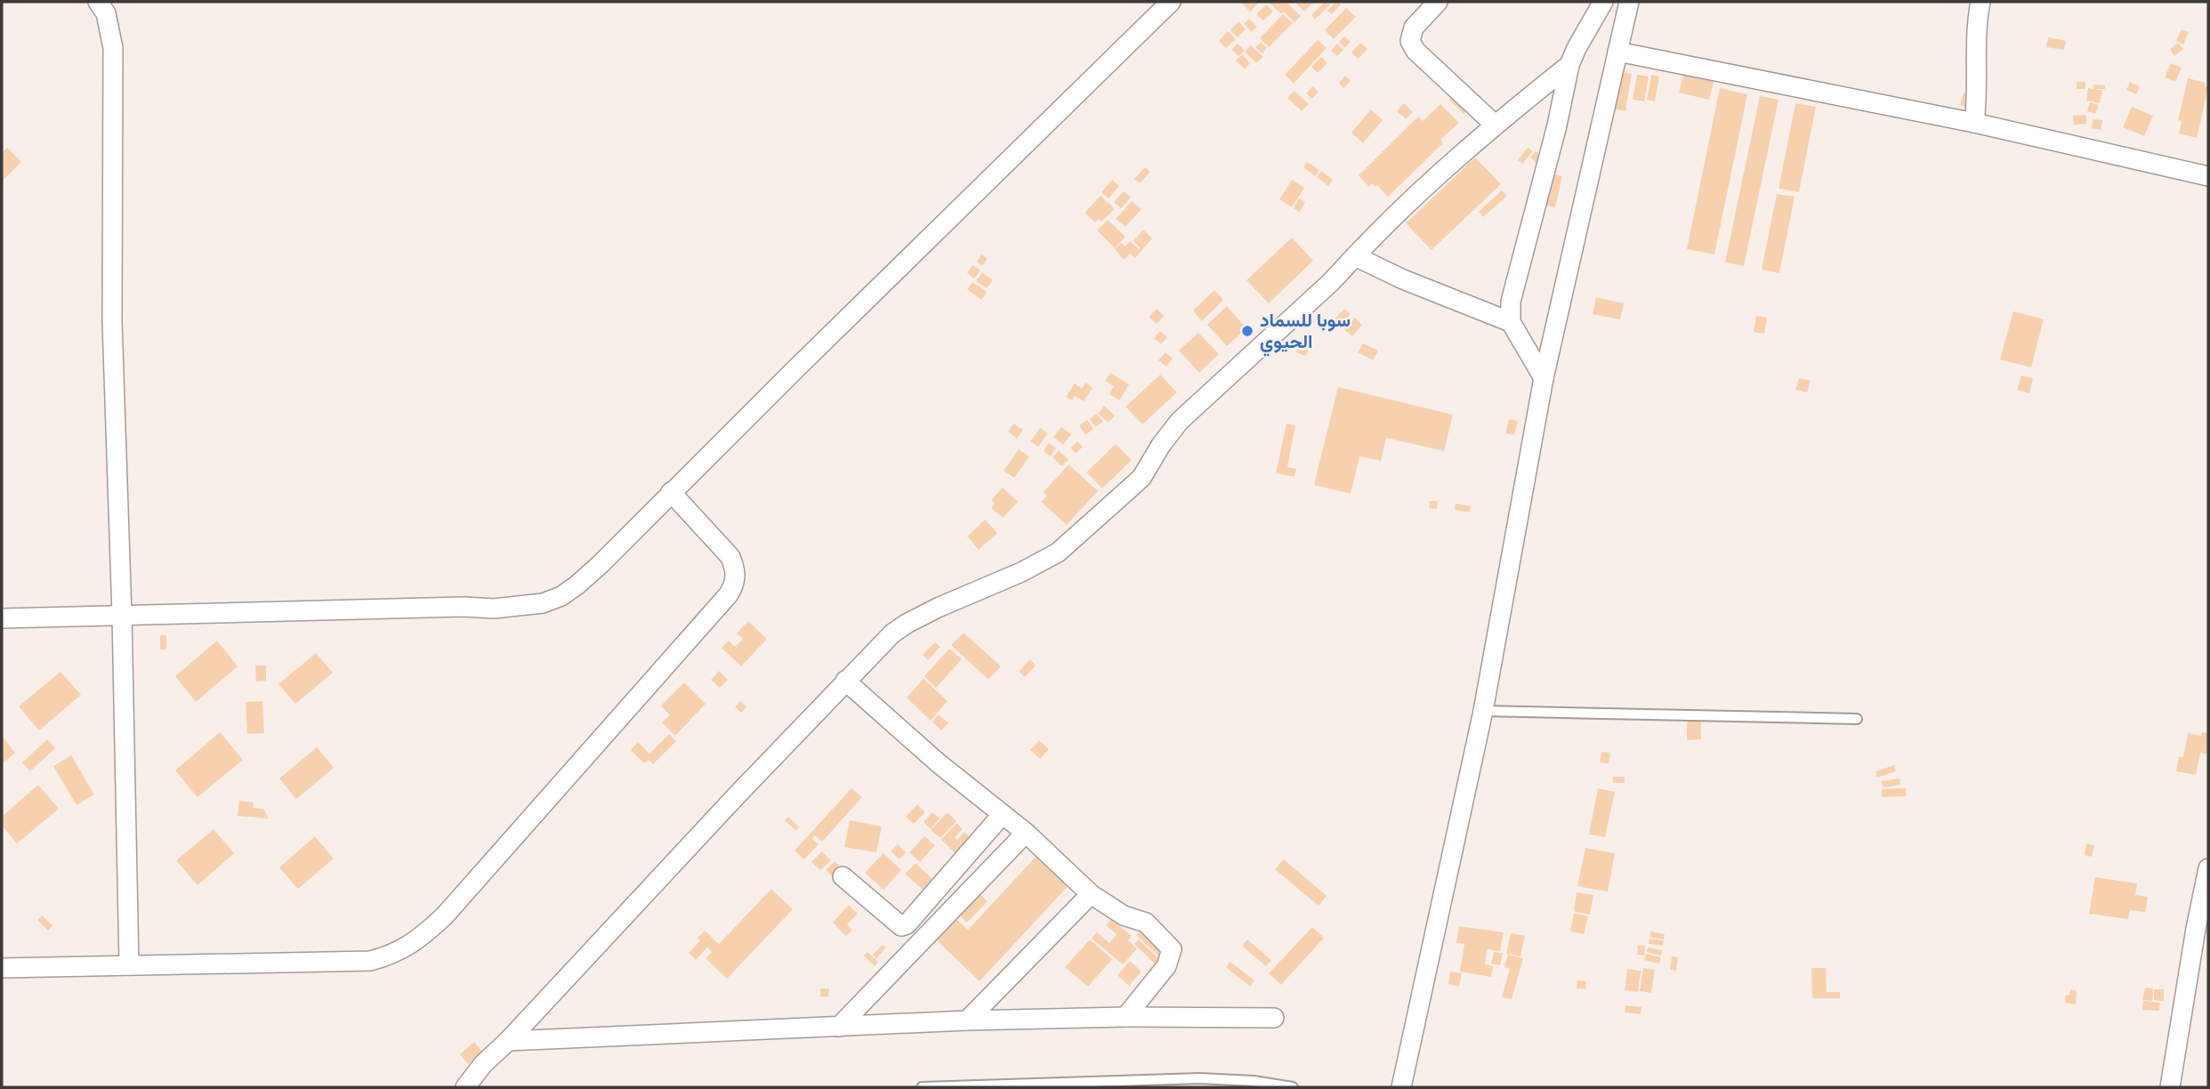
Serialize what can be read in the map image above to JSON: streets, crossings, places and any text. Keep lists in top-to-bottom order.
{
  "places": ["سوبا للسماد الحيوي"]
}
